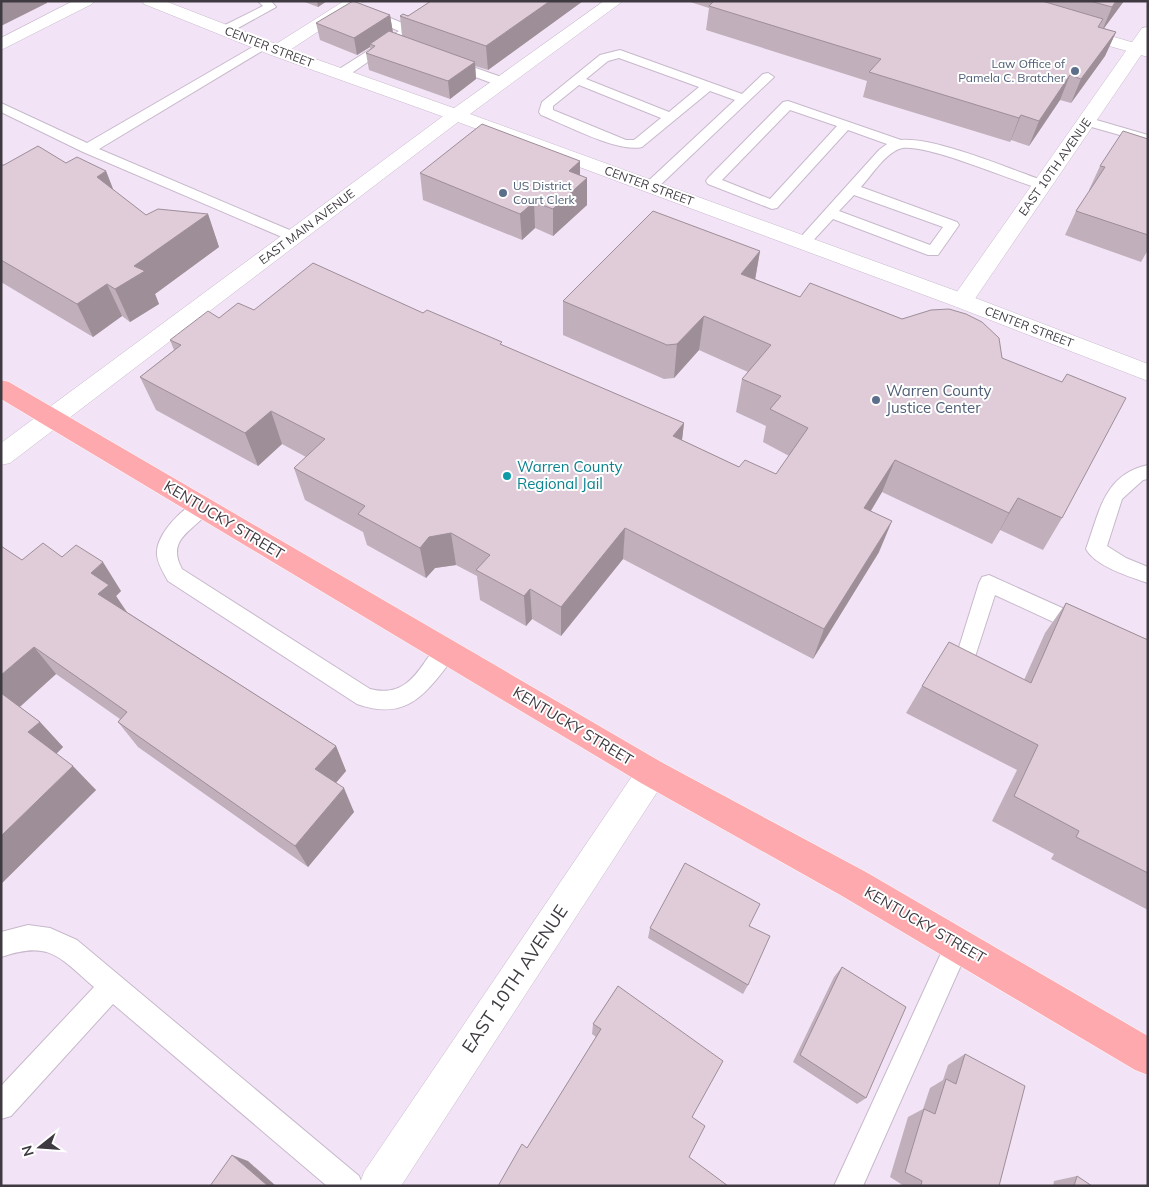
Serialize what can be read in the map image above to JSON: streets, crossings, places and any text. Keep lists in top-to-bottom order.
{
  "streets": {
    "main road": ["KENTUCKY STREET"],
    "street": ["CENTER STREET", "EAST 10TH AVENUE", "EAST MAIN AVENUE"]
  },
  "crossings": [
    ["CENTER STREET", "EAST 10TH AVENUE"],
    ["CENTER STREET", "EAST MAIN AVENUE"],
    ["EAST 10TH AVENUE", "KENTUCKY STREET"],
    ["EAST MAIN AVENUE", "KENTUCKY STREET"]
  ],
  "places": [
    "Law Office of Pamela C. Bratcher",
    "US District Court Clerk",
    "Warren County Justice Center",
    "Warren County Regional Jail"
  ],
  "north": "left"
}
